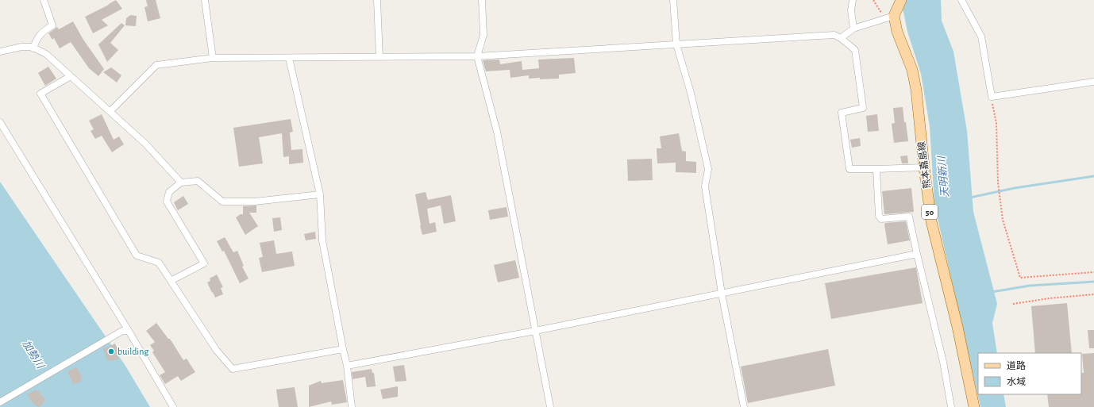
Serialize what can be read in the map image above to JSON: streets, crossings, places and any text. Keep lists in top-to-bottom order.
{
  "streets": {
    "main road": ["熊本嘉島線", "50"]
  },
  "water": ["天明新川", "加勢川"],
  "places": ["building"],
  "legend": ["道路", "水域"]
}
